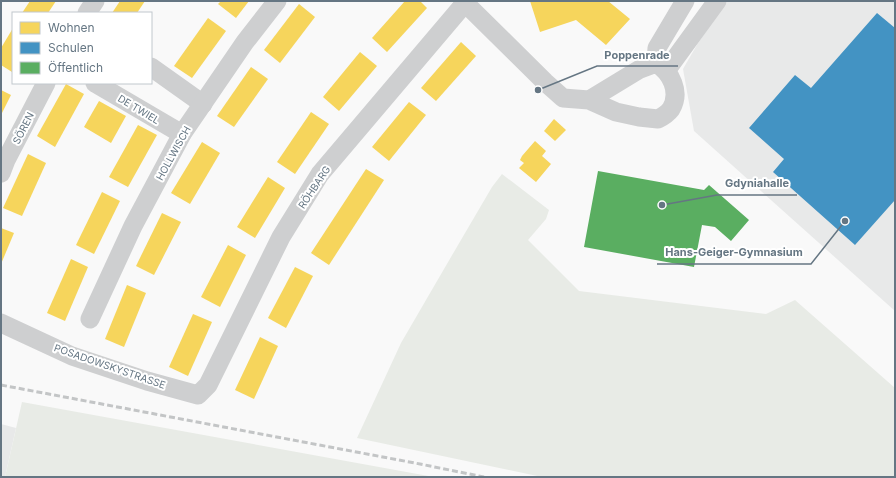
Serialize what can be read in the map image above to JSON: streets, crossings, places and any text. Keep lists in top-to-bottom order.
{
  "streets": {
    "street": [
      "DE TWIEL",
      "SÖREN",
      "HOLLWISCH",
      "RÖHBARG",
      "POSADOWSKYSTRASSE"
    ]
  },
  "crossings": [
    ["DE TWIEL", "HOLLWISCH"],
    ["RÖHBARG", "POSADOWSKYSTRASSE"]
  ],
  "places": ["Poppenrade", "Gdyniahalle", "Hans-Geiger-Gymnasium"],
  "legend": ["Wohnen", "Schulen", "Öffentlich"]
}
